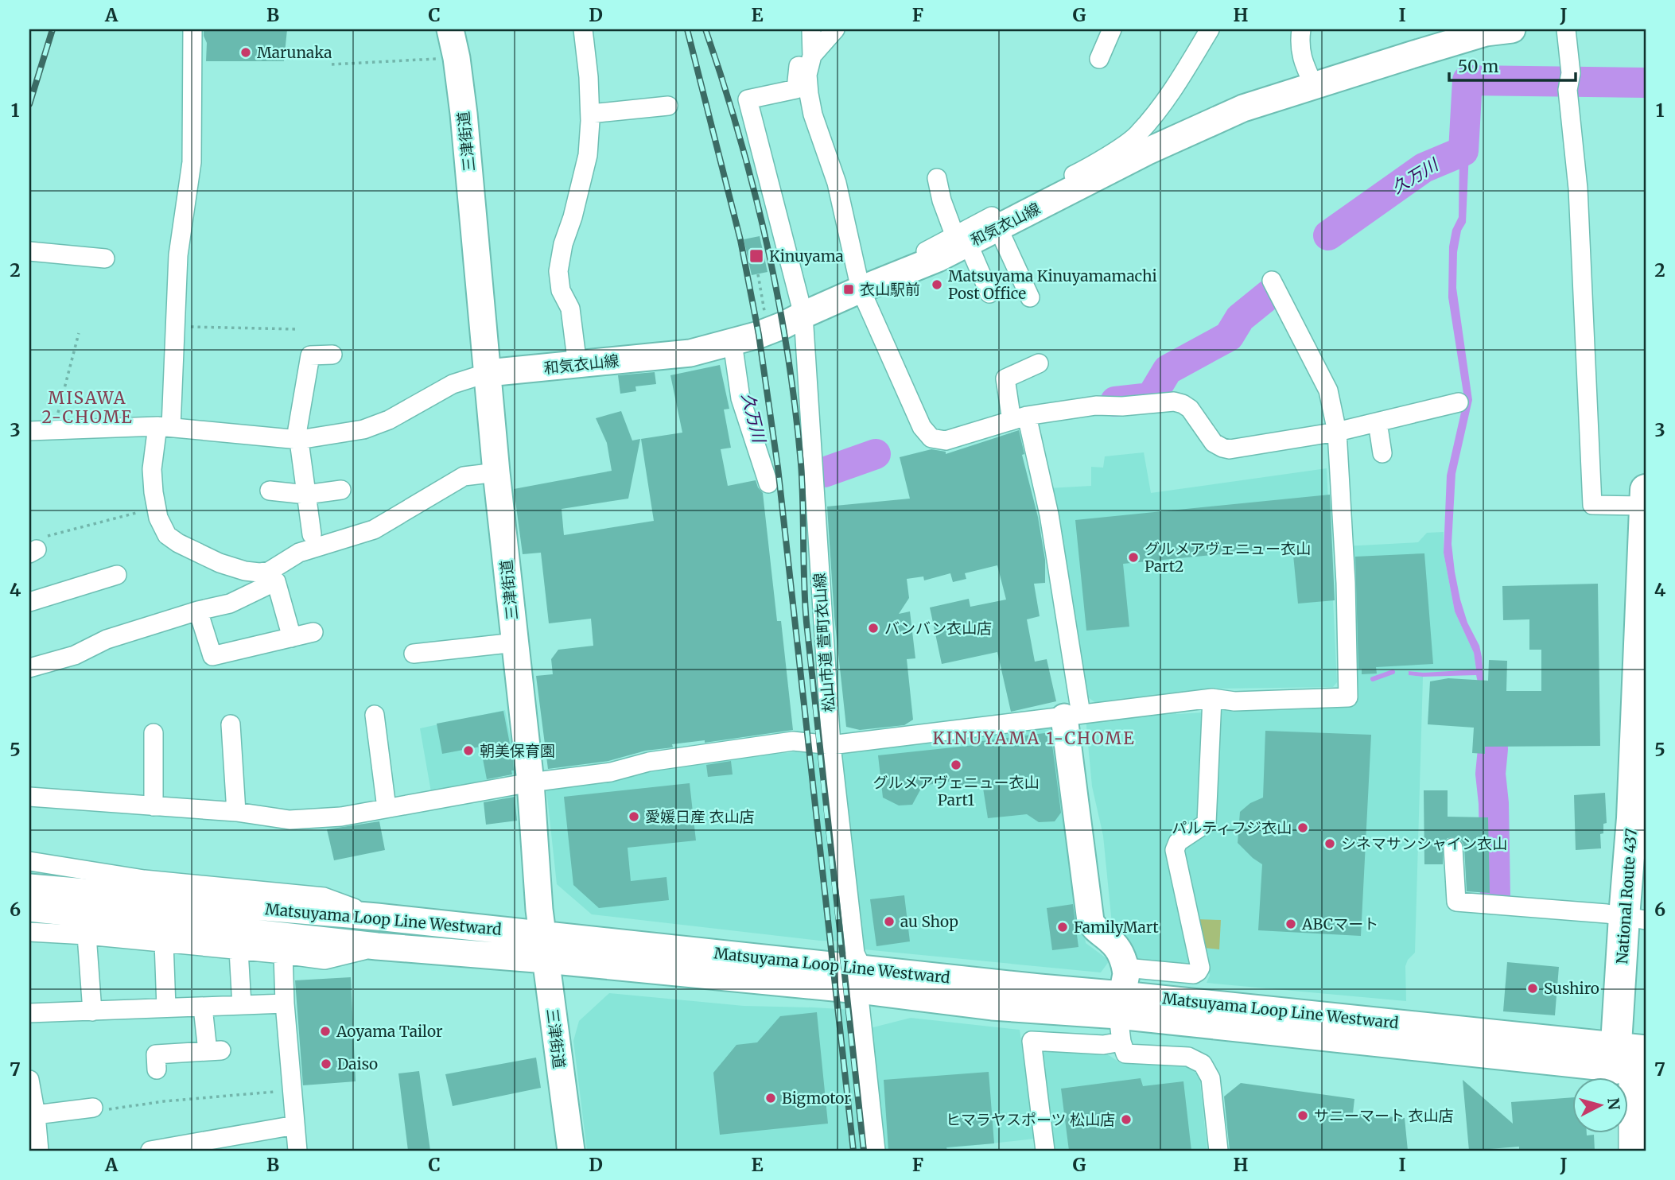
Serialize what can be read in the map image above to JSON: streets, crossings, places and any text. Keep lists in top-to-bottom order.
{
  "streets": {
    "highway": ["National Route 437"],
    "street": [
      "三津街道",
      "和気衣山線",
      "松山市道 萱町衣山線",
      "Matsuyama Loop Line Westward"
    ]
  },
  "crossings": [
    ["三津街道", "和気衣山線"],
    ["三津街道", "Matsuyama Loop Line Westward"],
    ["和気衣山線", "松山市道 萱町衣山線"],
    ["松山市道 萱町衣山線", "Matsuyama Loop Line Westward"],
    ["National Route 437", "Matsuyama Loop Line Westward"]
  ],
  "districts": ["MISAWA 2-CHOME", "KINUYAMA 1-CHOME"],
  "water": ["久万川"],
  "places": {
    "other": [
      "Marunaka",
      "Matsuyama Kinuyamamachi Post Office",
      "グルメアヴェニュー衣山 Part2",
      "バンバン衣山店",
      "朝美保育園",
      "グルメアヴェニュー衣山 Part1",
      "愛媛日産 衣山店",
      "パルティフジ衣山",
      "シネマサンシャイン衣山",
      "au Shop",
      "ABCマート",
      "FamilyMart",
      "Sushiro",
      "Aoyama Tailor",
      "Daiso",
      "Bigmotor",
      "サニーマート 衣山店",
      "ヒマラヤスポーツ 松山店"
    ],
    "transit": ["Kinuyama", "衣山駅前"]
  },
  "scale_bar": "50 m",
  "north": "right",
  "grid": {
    "columns": [
      "A",
      "B",
      "C",
      "D",
      "E",
      "F",
      "G",
      "H",
      "I",
      "J"
    ],
    "rows": [
      "1",
      "2",
      "3",
      "4",
      "5",
      "6",
      "7"
    ]
  }
}
